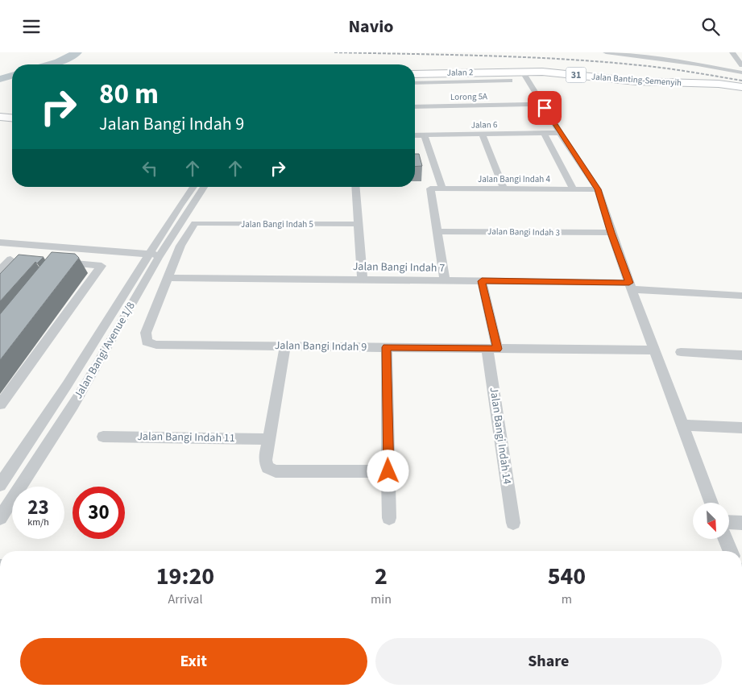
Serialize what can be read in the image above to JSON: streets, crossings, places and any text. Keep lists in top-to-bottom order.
{
  "streets": {
    "main road": ["31", "Jalan Banting-Semenyih"],
    "street": [
      "Jalan 2",
      "Lorong 5A",
      "Jalan 6",
      "Jalan Bangi Indah 4",
      "Jalan Bangi Indah 5",
      "Jalan Bangi Indah 3",
      "Jalan Bangi Indah 7",
      "Jalan Bangi Indah 9",
      "Jalan Bangi Avenue 1/8",
      "Jalan Bangi Indah 14",
      "Jalan Bangi Indah 11"
    ]
  },
  "crossings": [
    ["Jalan Bangi Indah 4", "Jalan Bangi Indah 3"],
    ["Jalan Bangi Indah 5", "Jalan Bangi Indah 7"],
    ["Jalan Bangi Indah 5", "Jalan Bangi Indah 9"],
    ["Jalan Bangi Indah 7", "Jalan Bangi Indah 9"],
    ["Jalan Bangi Indah 7", "Jalan Bangi Indah 14"],
    ["Jalan Bangi Indah 9", "Jalan Bangi Indah 14"]
  ],
  "north": "bottom right",
  "page": {
    "header": "Navio",
    "turn": ["80 m", "Jalan Bangi Indah 9"],
    "speed": "23 km/h",
    "limit": "30",
    "eta": [
      "19:20",
      "Arrival",
      "2",
      "min",
      "540",
      "m"
    ],
    "buttons": ["Exit", "Share"]
  }
}
